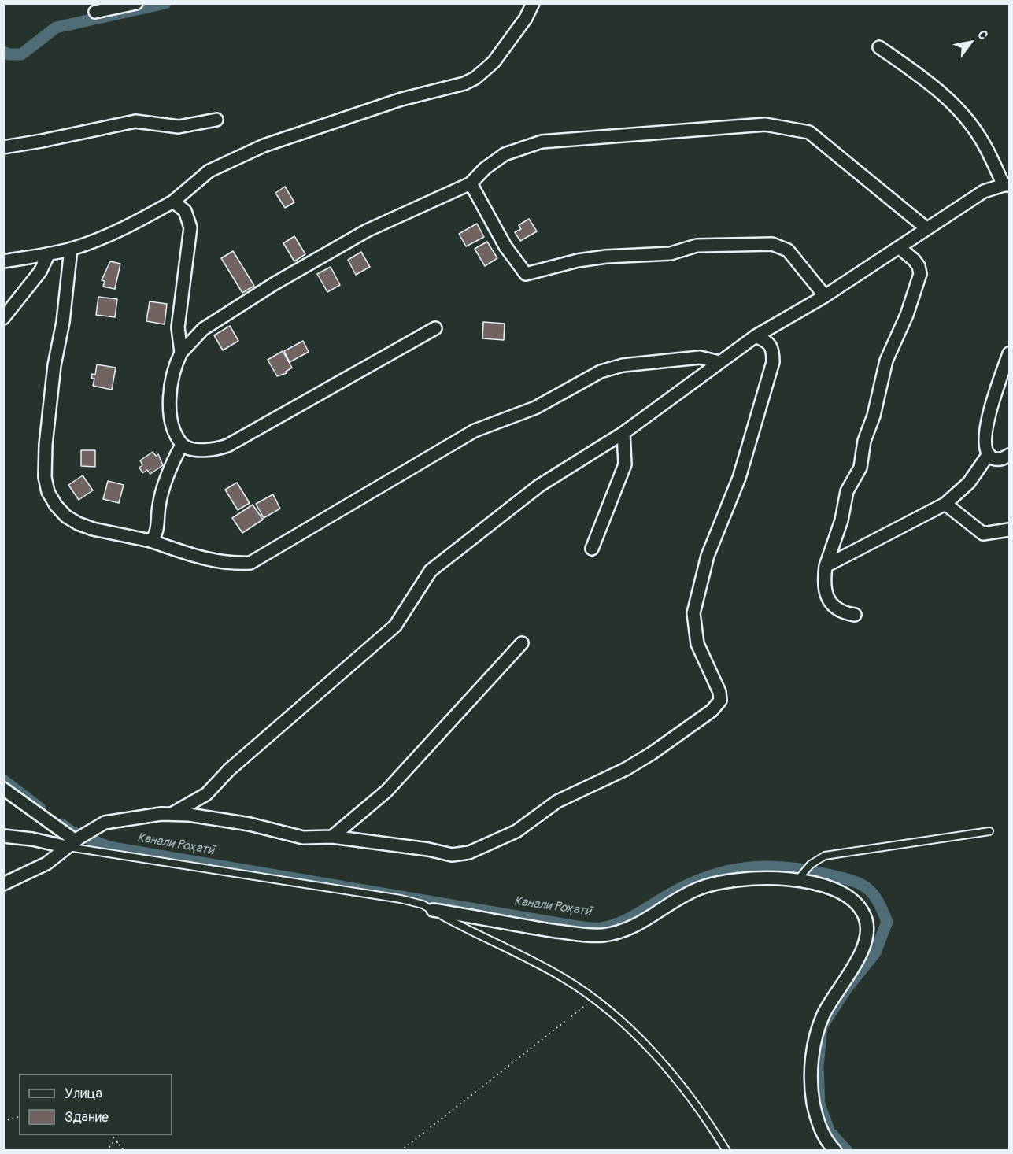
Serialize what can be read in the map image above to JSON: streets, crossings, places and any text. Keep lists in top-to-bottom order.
{
  "water": ["Канали Роҳатӣ"],
  "legend": ["Улица", "Здание"],
  "north": "top right"
}
